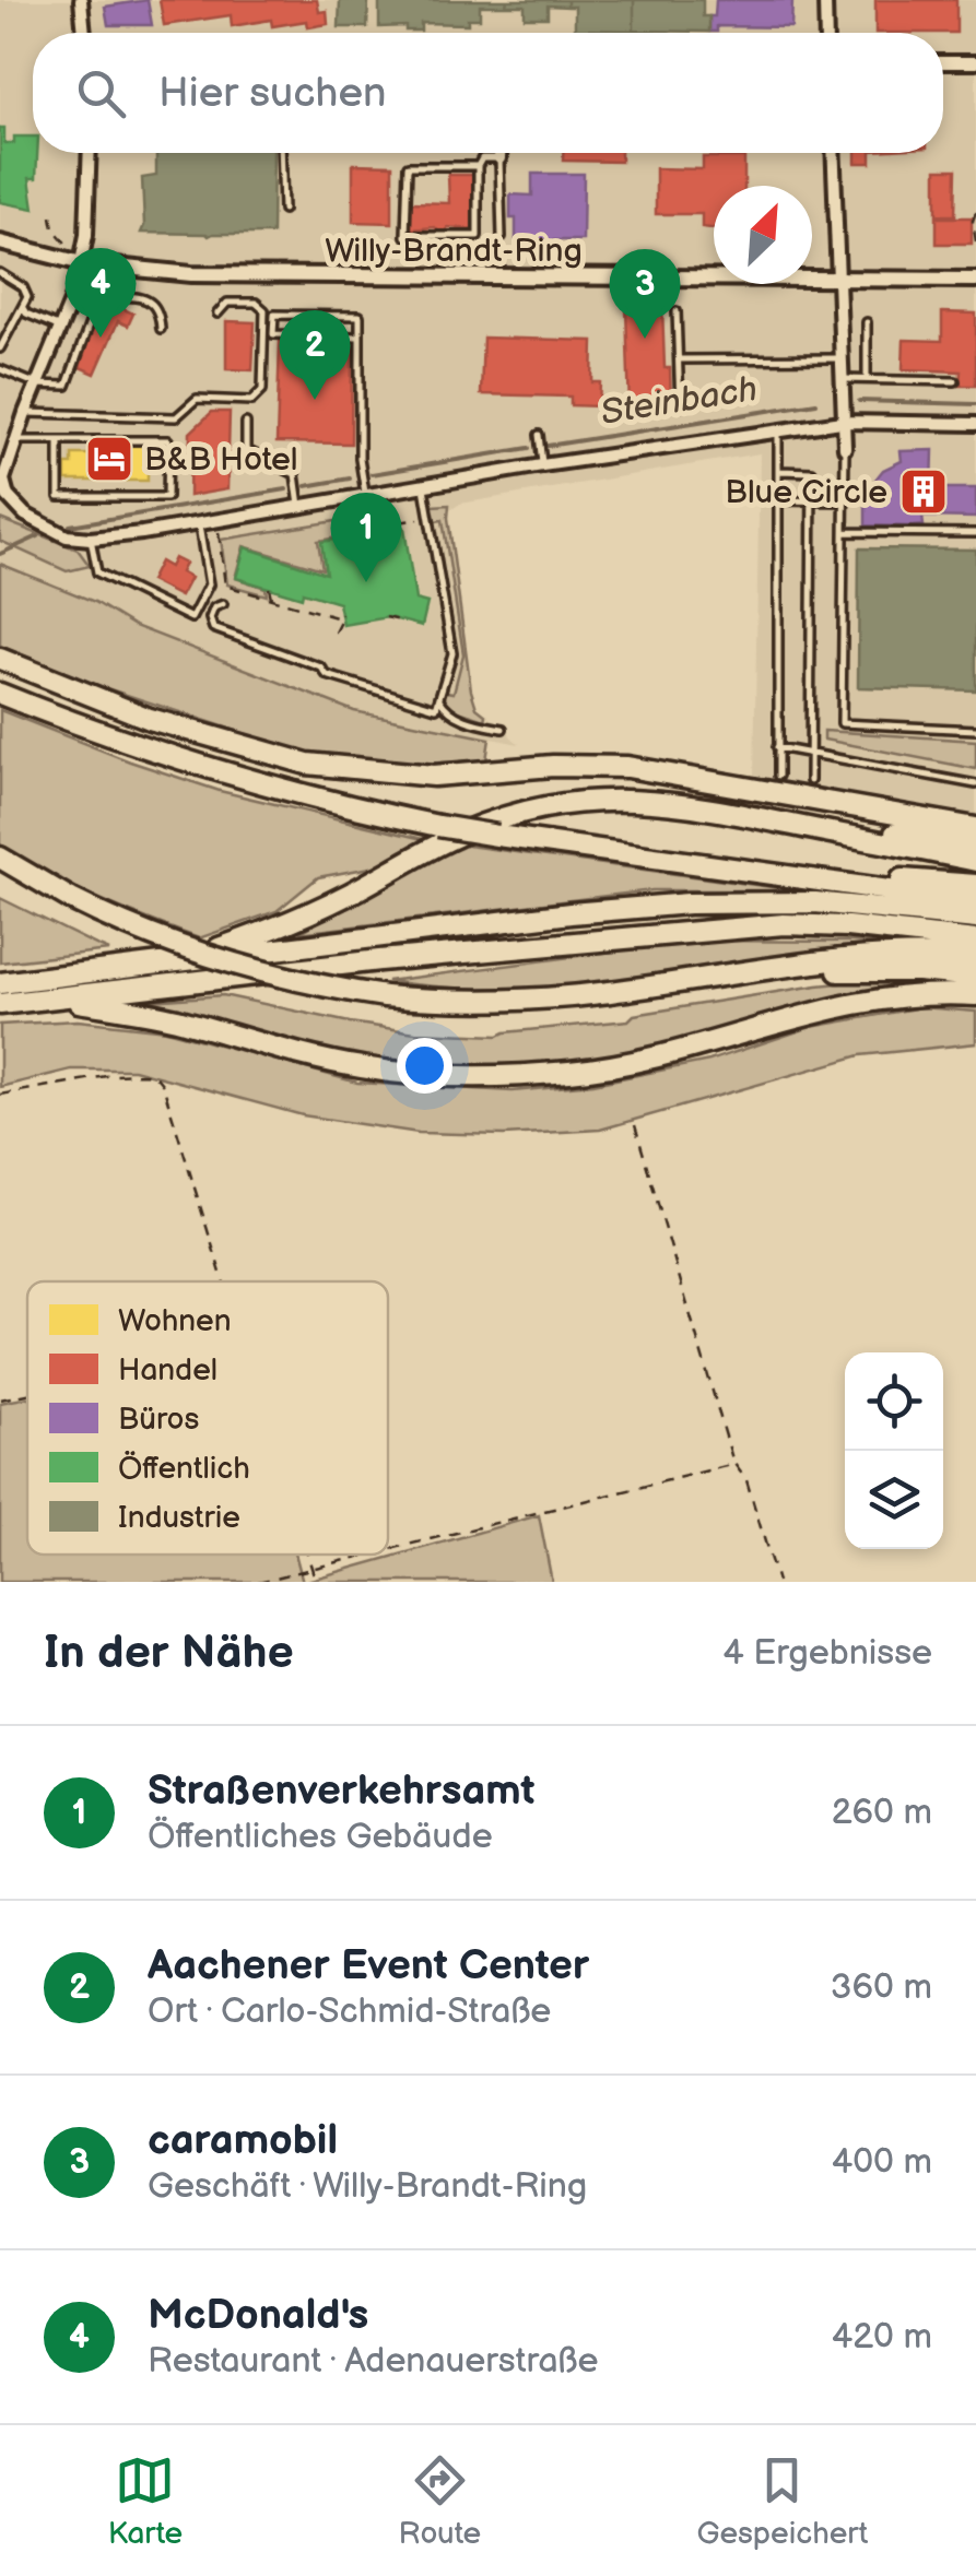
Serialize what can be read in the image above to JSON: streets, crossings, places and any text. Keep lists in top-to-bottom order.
{
  "streets": {
    "street": ["Willy-Brandt-Ring"]
  },
  "water": ["Steinbach"],
  "places": {
    "hotel": ["B&B Hotel"],
    "building": ["Blue Circle"]
  },
  "legend": [
    "Wohnen",
    "Handel",
    "Büros",
    "Öffentlich",
    "Industrie"
  ],
  "north": "top right",
  "page": {
    "search": "Hier suchen",
    "pins": [
      "4",
      "3",
      "2",
      "1"
    ],
    "heading": ["In der Nähe", "4 Ergebnisse"],
    "list": [
      {
        "mark": "1",
        "name": "Straßenverkehrsamt",
        "note": "Öffentliches Gebäude",
        "value": "260 m"
      },
      {
        "mark": "2",
        "name": "Aachener Event Center",
        "note": "Ort · Carlo-Schmid-Straße",
        "value": "360 m"
      },
      {
        "mark": "3",
        "name": "caramobil",
        "note": "Geschäft · Willy-Brandt-Ring",
        "value": "400 m"
      },
      {
        "mark": "4",
        "name": "McDonald's",
        "note": "Restaurant · Adenauerstraße",
        "value": "420 m"
      }
    ],
    "nav": ["Karte", "Route", "Gespeichert"]
  }
}
